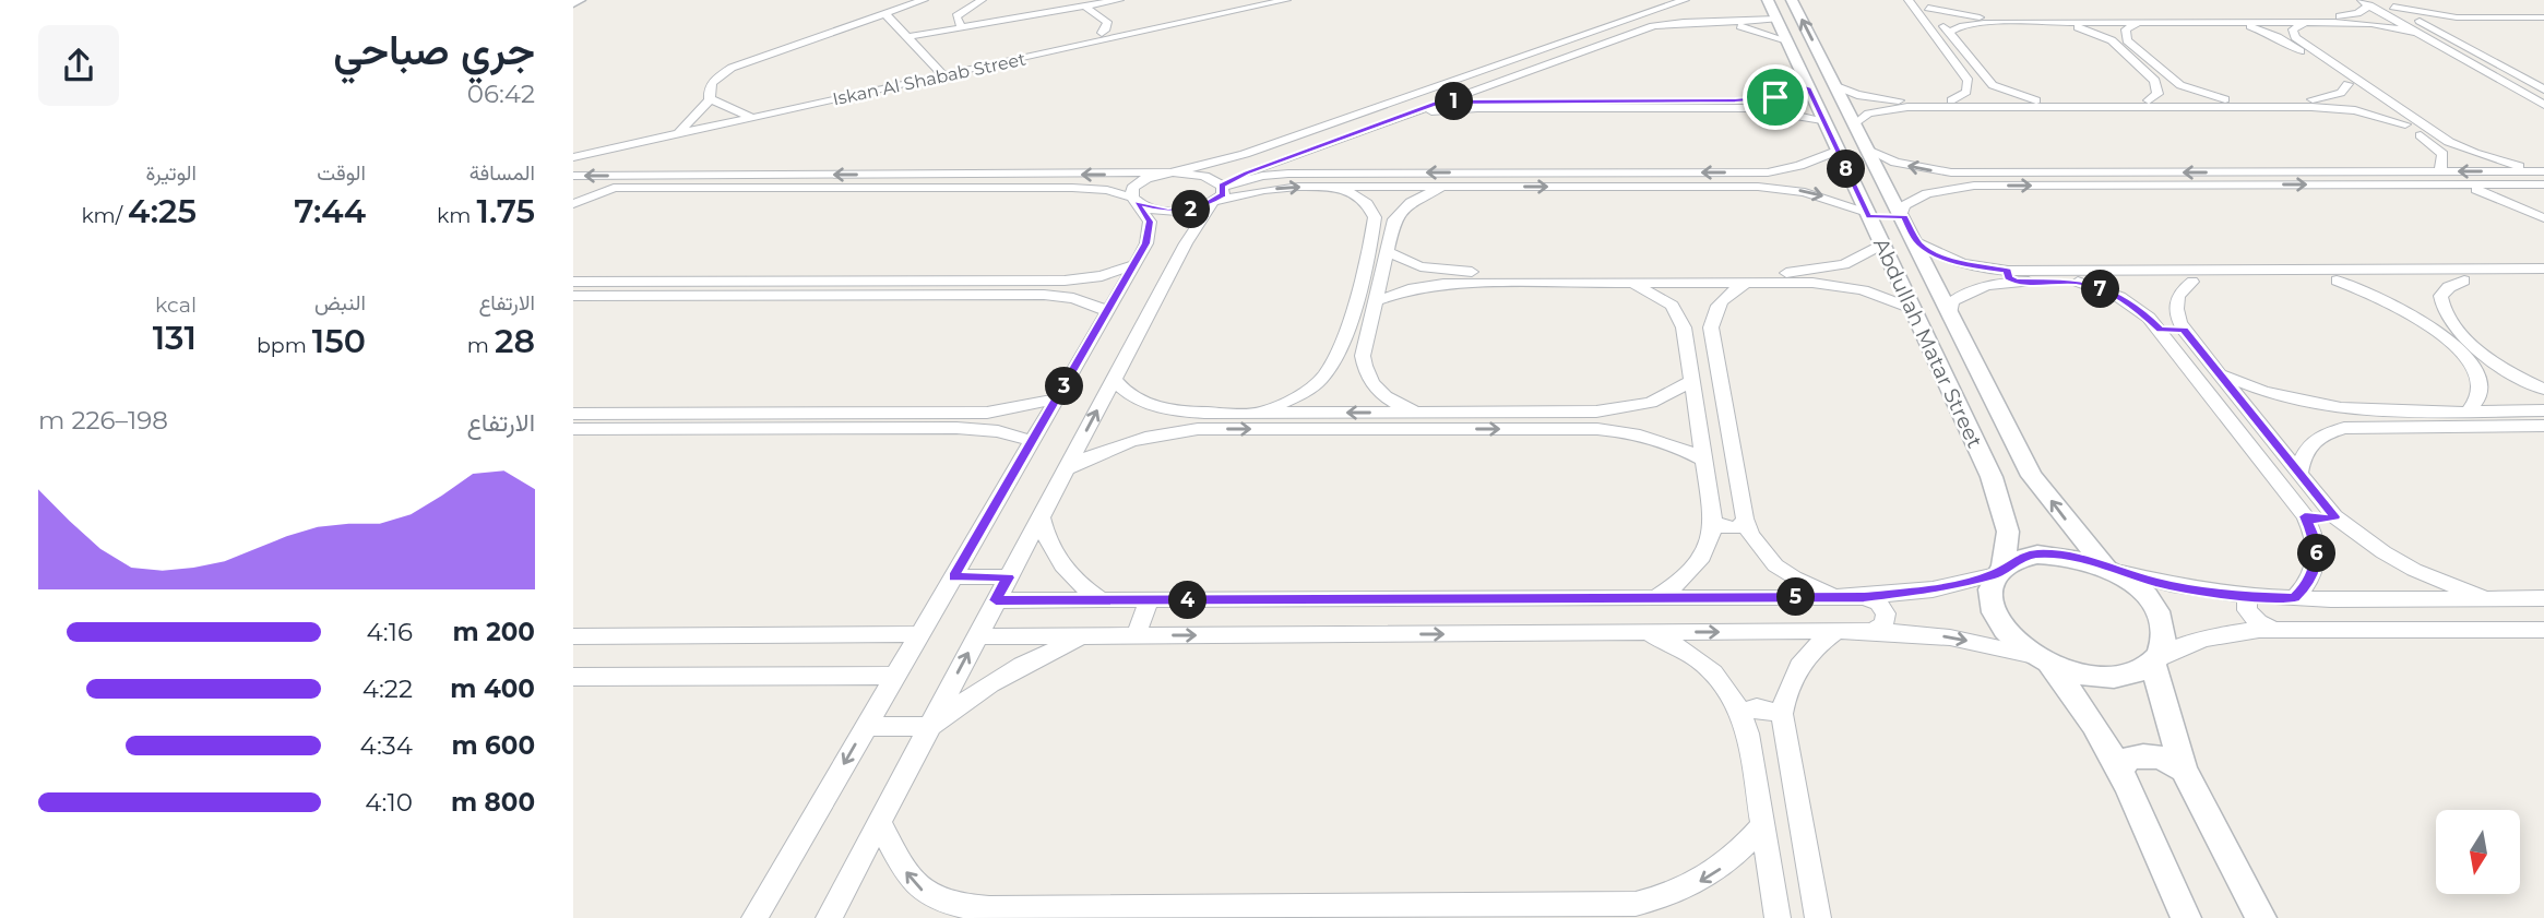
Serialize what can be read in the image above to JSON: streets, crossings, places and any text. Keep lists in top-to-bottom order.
{
  "streets": {
    "street": ["Iskan Al Shabab Street", "Abdullah Matar Street"]
  },
  "north": "bottom",
  "page": {
    "heading": ["جري صباحي", "06:42"],
    "pins": [
      "1",
      "8",
      "2",
      "7",
      "3",
      "6",
      "5",
      "4"
    ],
    "stats": [
      ["المسافة", "1.75 km"],
      ["الوقت", "7:44"],
      ["الوتيرة", "4:25 /km"],
      ["الارتفاع", "28 m"],
      ["النبض", "150 bpm"],
      ["kcal", "131"]
    ],
    "chart": ["الارتفاع", "198–226 m"],
    "list": [
      {
        "name": "200 m",
        "note": "4:16"
      },
      {
        "name": "400 m",
        "note": "4:22"
      },
      {
        "name": "600 m",
        "note": "4:34"
      },
      {
        "name": "800 m",
        "note": "4:10"
      }
    ]
  }
}
